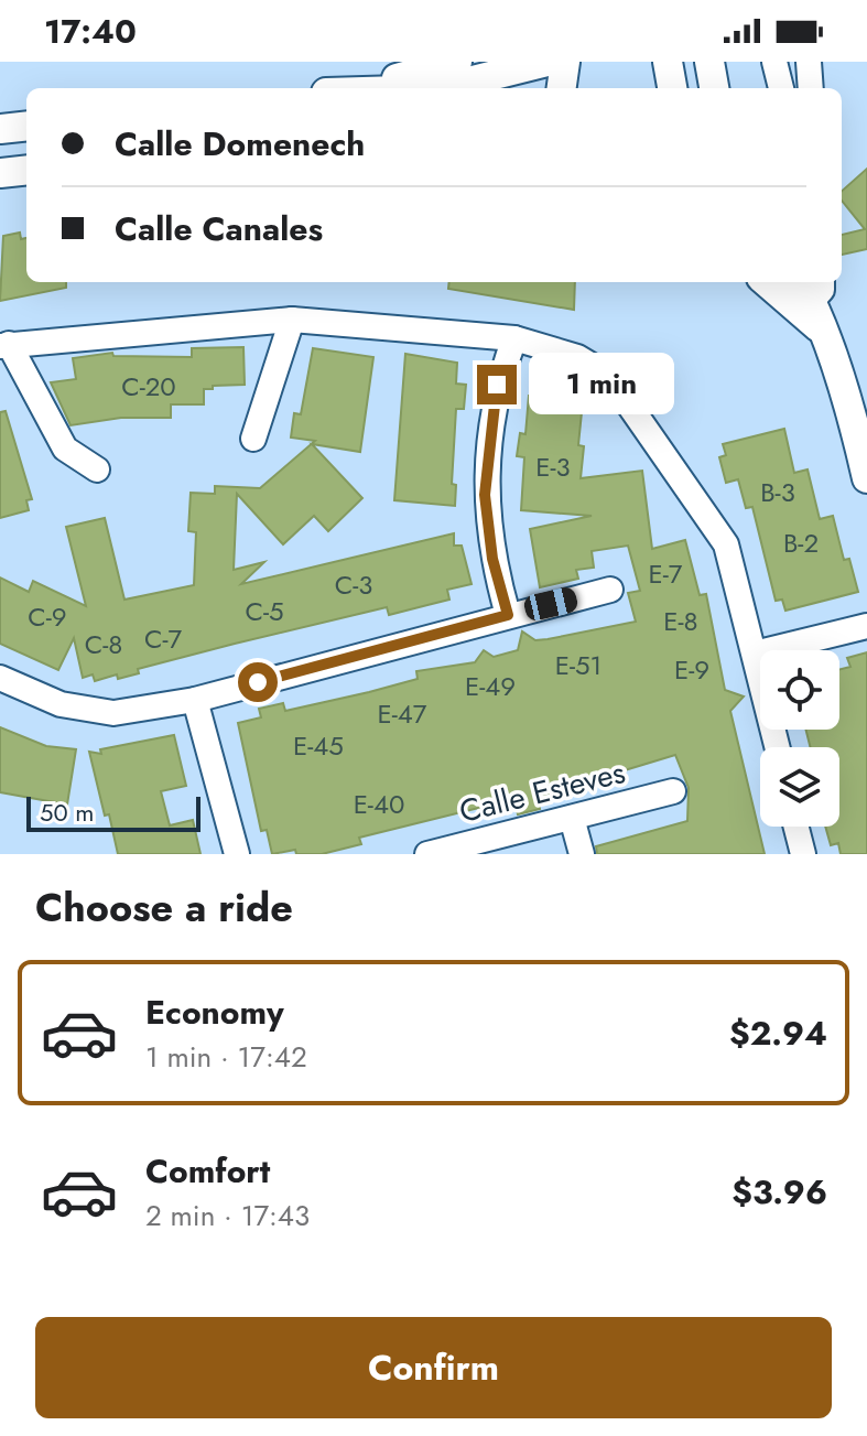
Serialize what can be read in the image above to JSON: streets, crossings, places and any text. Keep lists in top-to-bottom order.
{
  "streets": {
    "street": ["Calle Esteves"]
  },
  "house_numbers": [
    "C-20",
    "E-3",
    "B-3",
    "B-2",
    "E-7",
    "C-3",
    "C-5",
    "C-9",
    "E-8",
    "C-7",
    "C-8",
    "E-51",
    "E-9",
    "E-49",
    "E-47",
    "E-45",
    "E-40"
  ],
  "scale_bar": "50 m",
  "page": {
    "status": "17:40",
    "banner": ["Calle Domenech", "Calle Canales"],
    "bubble": "1 min",
    "scale": "50 m",
    "heading": "Choose a ride",
    "list": [
      {
        "name": "Economy",
        "note": "1 min · 17:42",
        "value": "$2.94"
      },
      {
        "name": "Comfort",
        "note": "2 min · 17:43",
        "value": "$3.96"
      }
    ],
    "buttons": "Confirm"
  }
}
